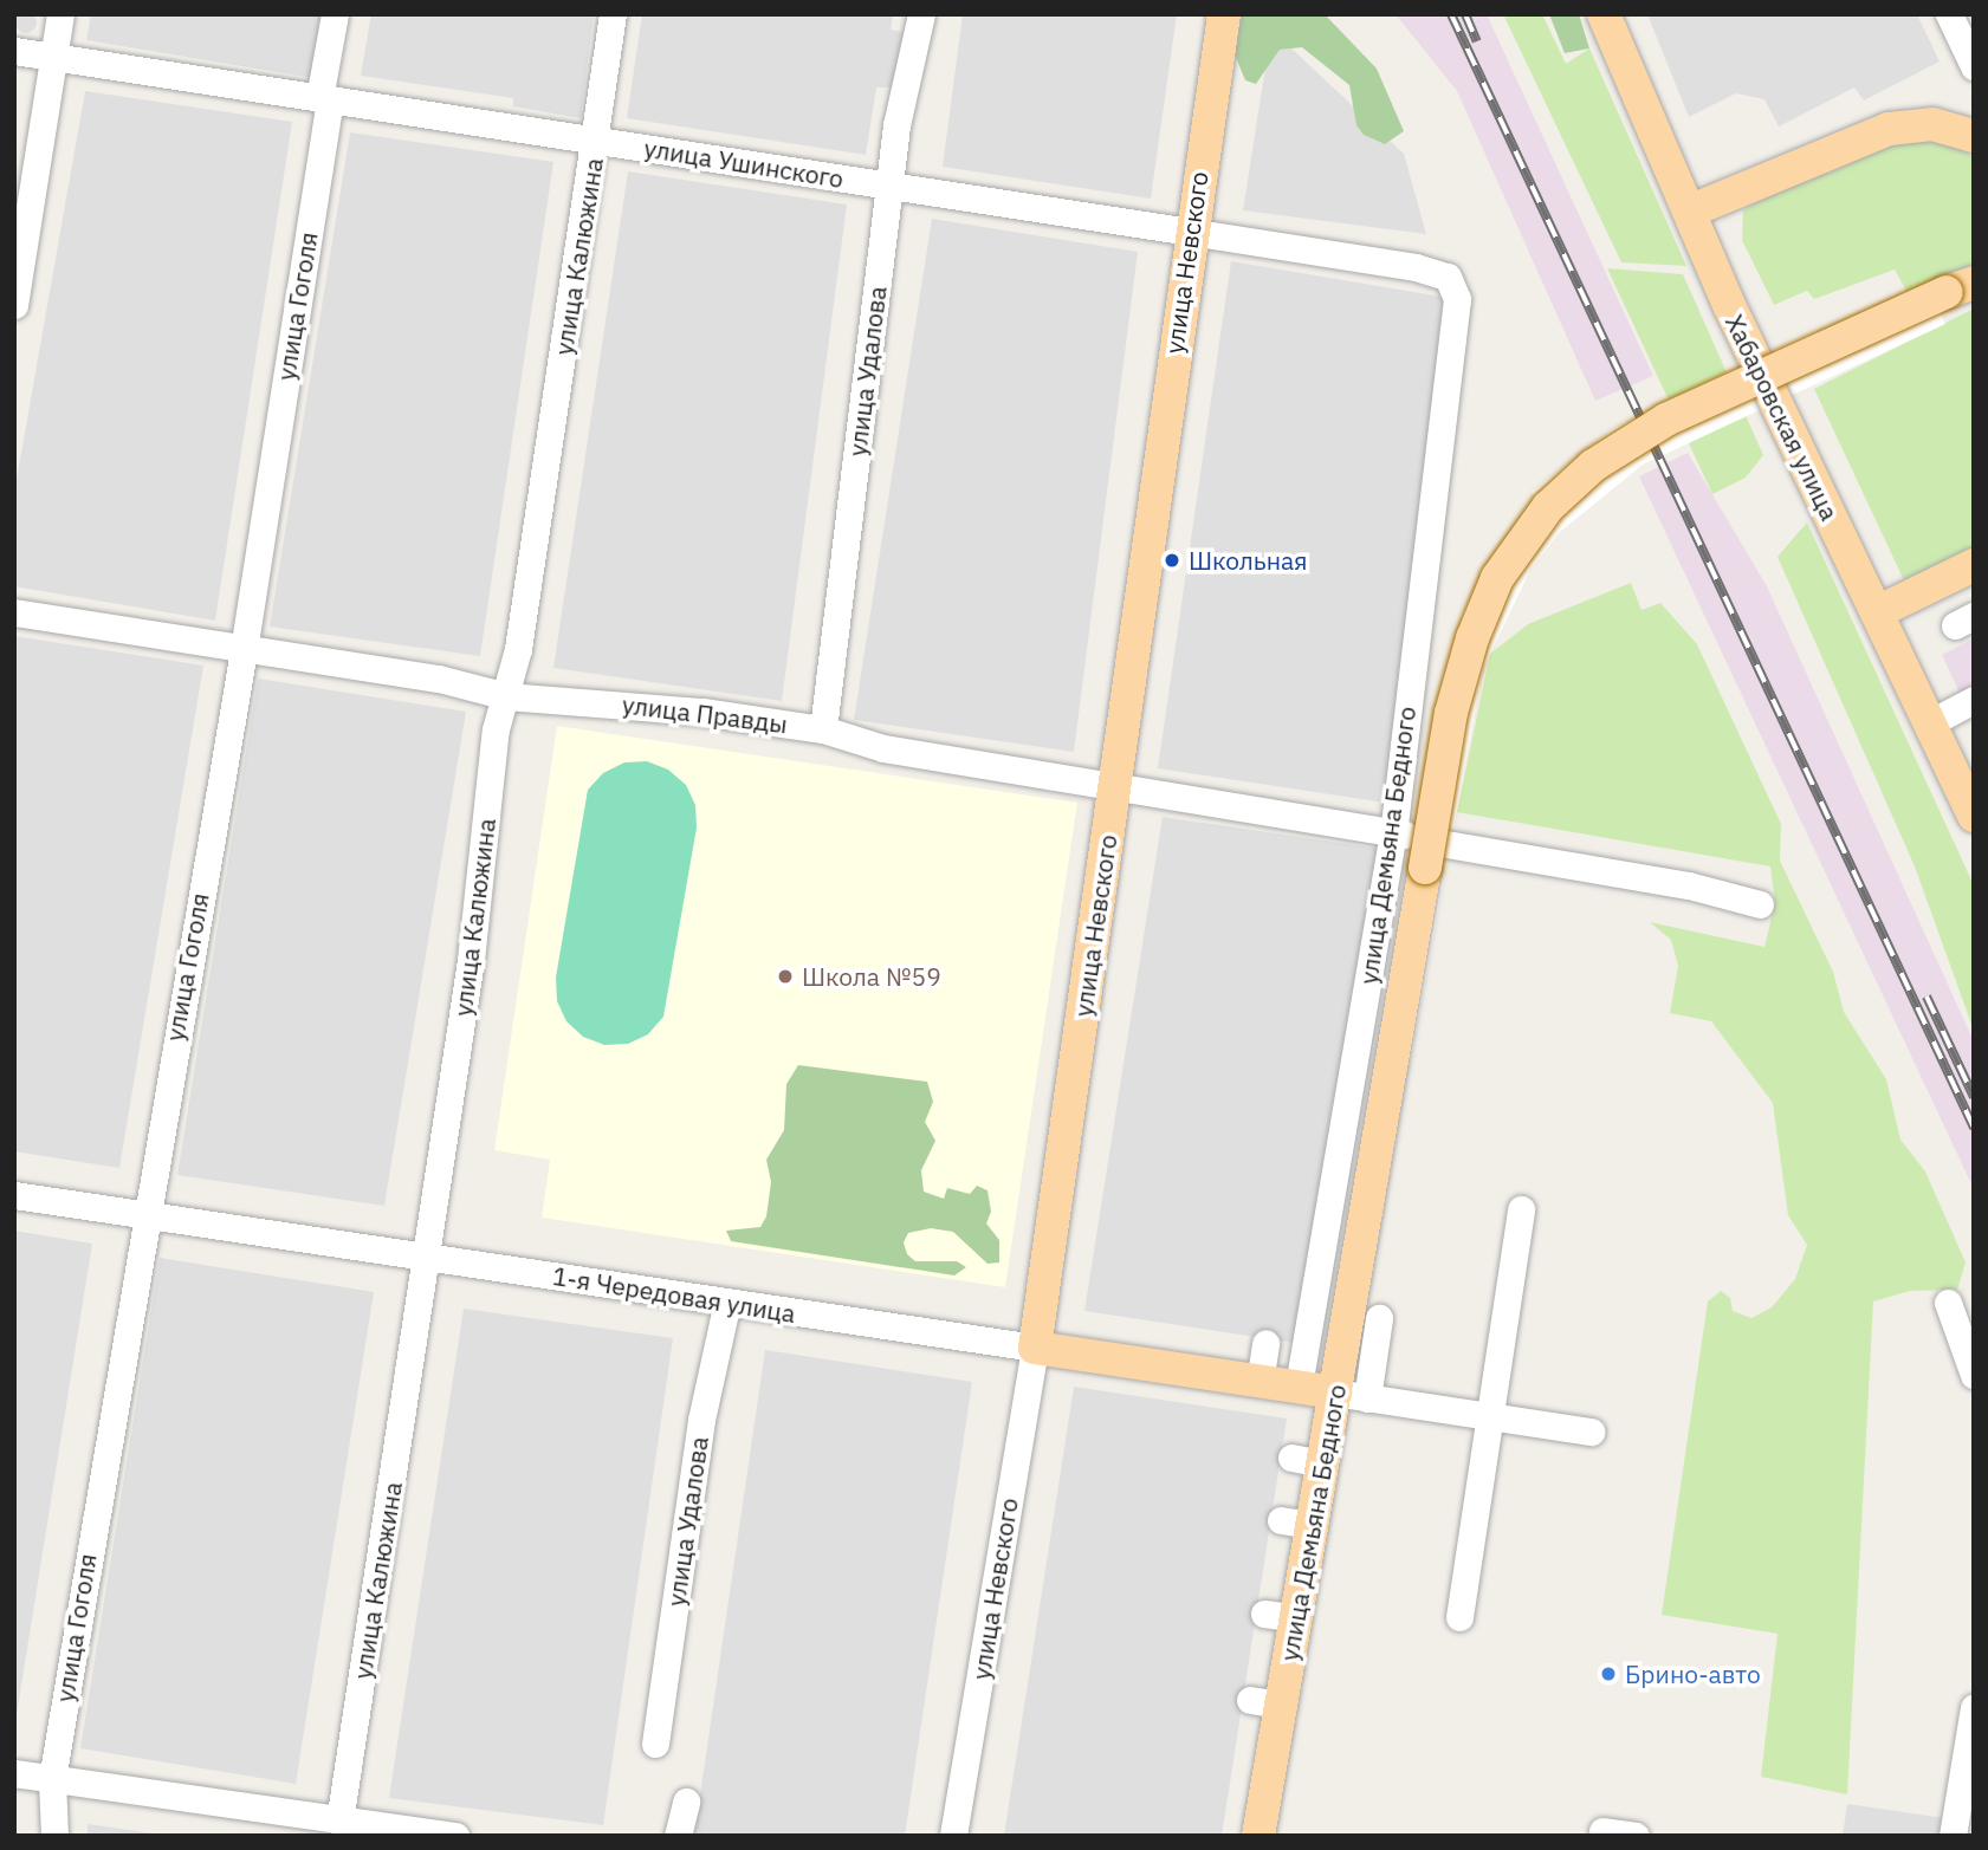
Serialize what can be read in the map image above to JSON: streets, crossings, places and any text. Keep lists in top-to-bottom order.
{
  "streets": {
    "main road": [
      "улица Невского",
      "Хабаровская улица",
      "улица Демьяна Бедного",
      "1-я Чередовая улица"
    ],
    "street": [
      "улица Ушинского",
      "улица Калюжина",
      "улица Гоголя",
      "улица Удалова",
      "улица Правды"
    ]
  },
  "crossings": [
    ["улица Ушинского", "улица Калюжина"],
    ["улица Ушинского", "улица Невского"],
    ["улица Ушинского", "улица Гоголя"],
    ["улица Ушинского", "улица Удалова"],
    ["улица Ушинского", "улица Демьяна Бедного"],
    ["улица Калюжина", "улица Правды"],
    ["улица Калюжина", "1-я Чередовая улица"],
    ["улица Невского", "улица Правды"],
    ["улица Невского", "1-я Чередовая улица"],
    ["улица Гоголя", "улица Правды"],
    ["улица Гоголя", "1-я Чередовая улица"],
    ["улица Удалова", "улица Правды"],
    ["улица Удалова", "1-я Чередовая улица"],
    ["улица Правды", "улица Демьяна Бедного"],
    ["улица Демьяна Бедного", "1-я Чередовая улица"]
  ],
  "places": ["Школьная", "Школа №59", "Брино-авто"]
}
